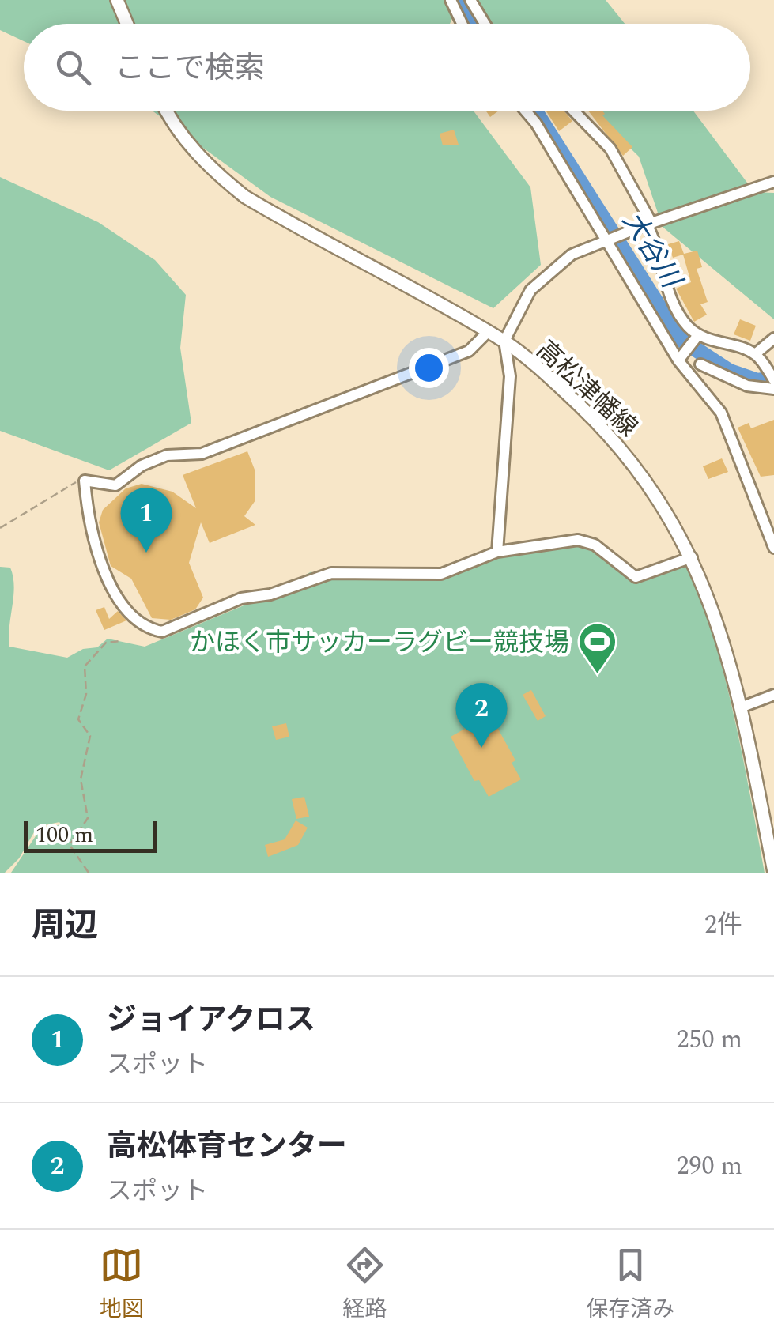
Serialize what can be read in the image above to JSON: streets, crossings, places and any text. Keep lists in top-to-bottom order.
{
  "streets": {
    "main road": ["高松津幡線"]
  },
  "water": ["大谷川"],
  "places": {
    "sports": ["かほく市サッカーラグビー競技場"]
  },
  "scale_bar": "100 m",
  "page": {
    "search": "ここで検索",
    "pins": ["1", "2"],
    "scale": "100 m",
    "heading": ["周辺", "2件"],
    "list": [
      {
        "mark": "1",
        "name": "ジョイアクロス",
        "note": "スポット",
        "value": "250 m"
      },
      {
        "mark": "2",
        "name": "高松体育センター",
        "note": "スポット",
        "value": "290 m"
      }
    ],
    "nav": ["地図", "経路", "保存済み"]
  }
}
